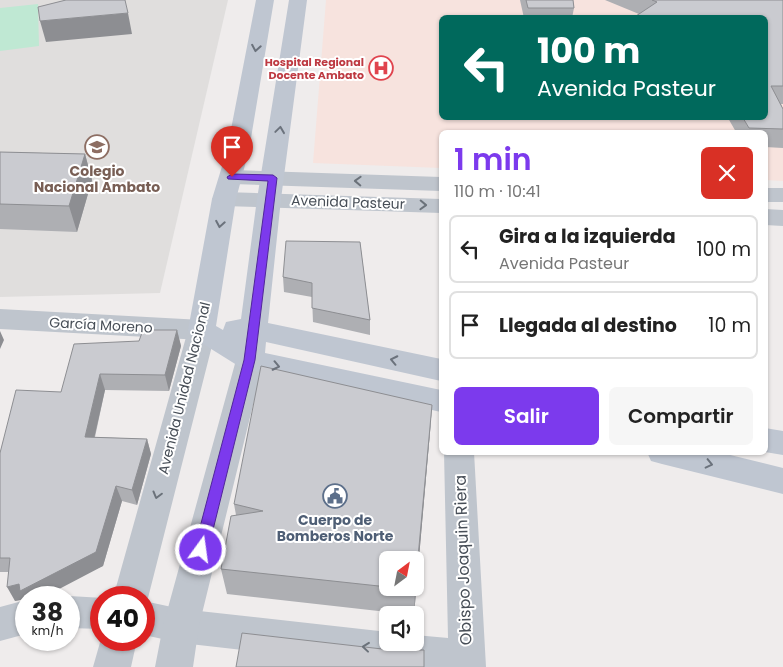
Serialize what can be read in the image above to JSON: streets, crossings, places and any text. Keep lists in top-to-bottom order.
{
  "streets": {
    "main road": ["Avenida Unidad Nacional"],
    "street": ["Avenida Pasteur", "García Moreno", "Obispo Joaquin Riera"]
  },
  "crossings": [
    ["Avenida Pasteur", "Avenida Unidad Nacional"],
    ["García Moreno", "Avenida Unidad Nacional"]
  ],
  "places": {
    "hospital": ["Hospital Regional Docente Ambato"],
    "school or university": ["Colegio Nacional Ambato"],
    "public building": ["Cuerpo de Bomberos Norte"]
  },
  "north": "top right",
  "page": {
    "turn": ["100 m", "Avenida Pasteur"],
    "heading": ["1 min", "110 m · 10:41"],
    "list": [
      {
        "name": "Gira a la izquierda",
        "note": "Avenida Pasteur",
        "value": "100 m"
      },
      {
        "name": "Llegada al destino",
        "value": "10 m"
      }
    ],
    "buttons": ["Salir", "Compartir"],
    "speed": "38 km/h",
    "limit": "40"
  }
}
